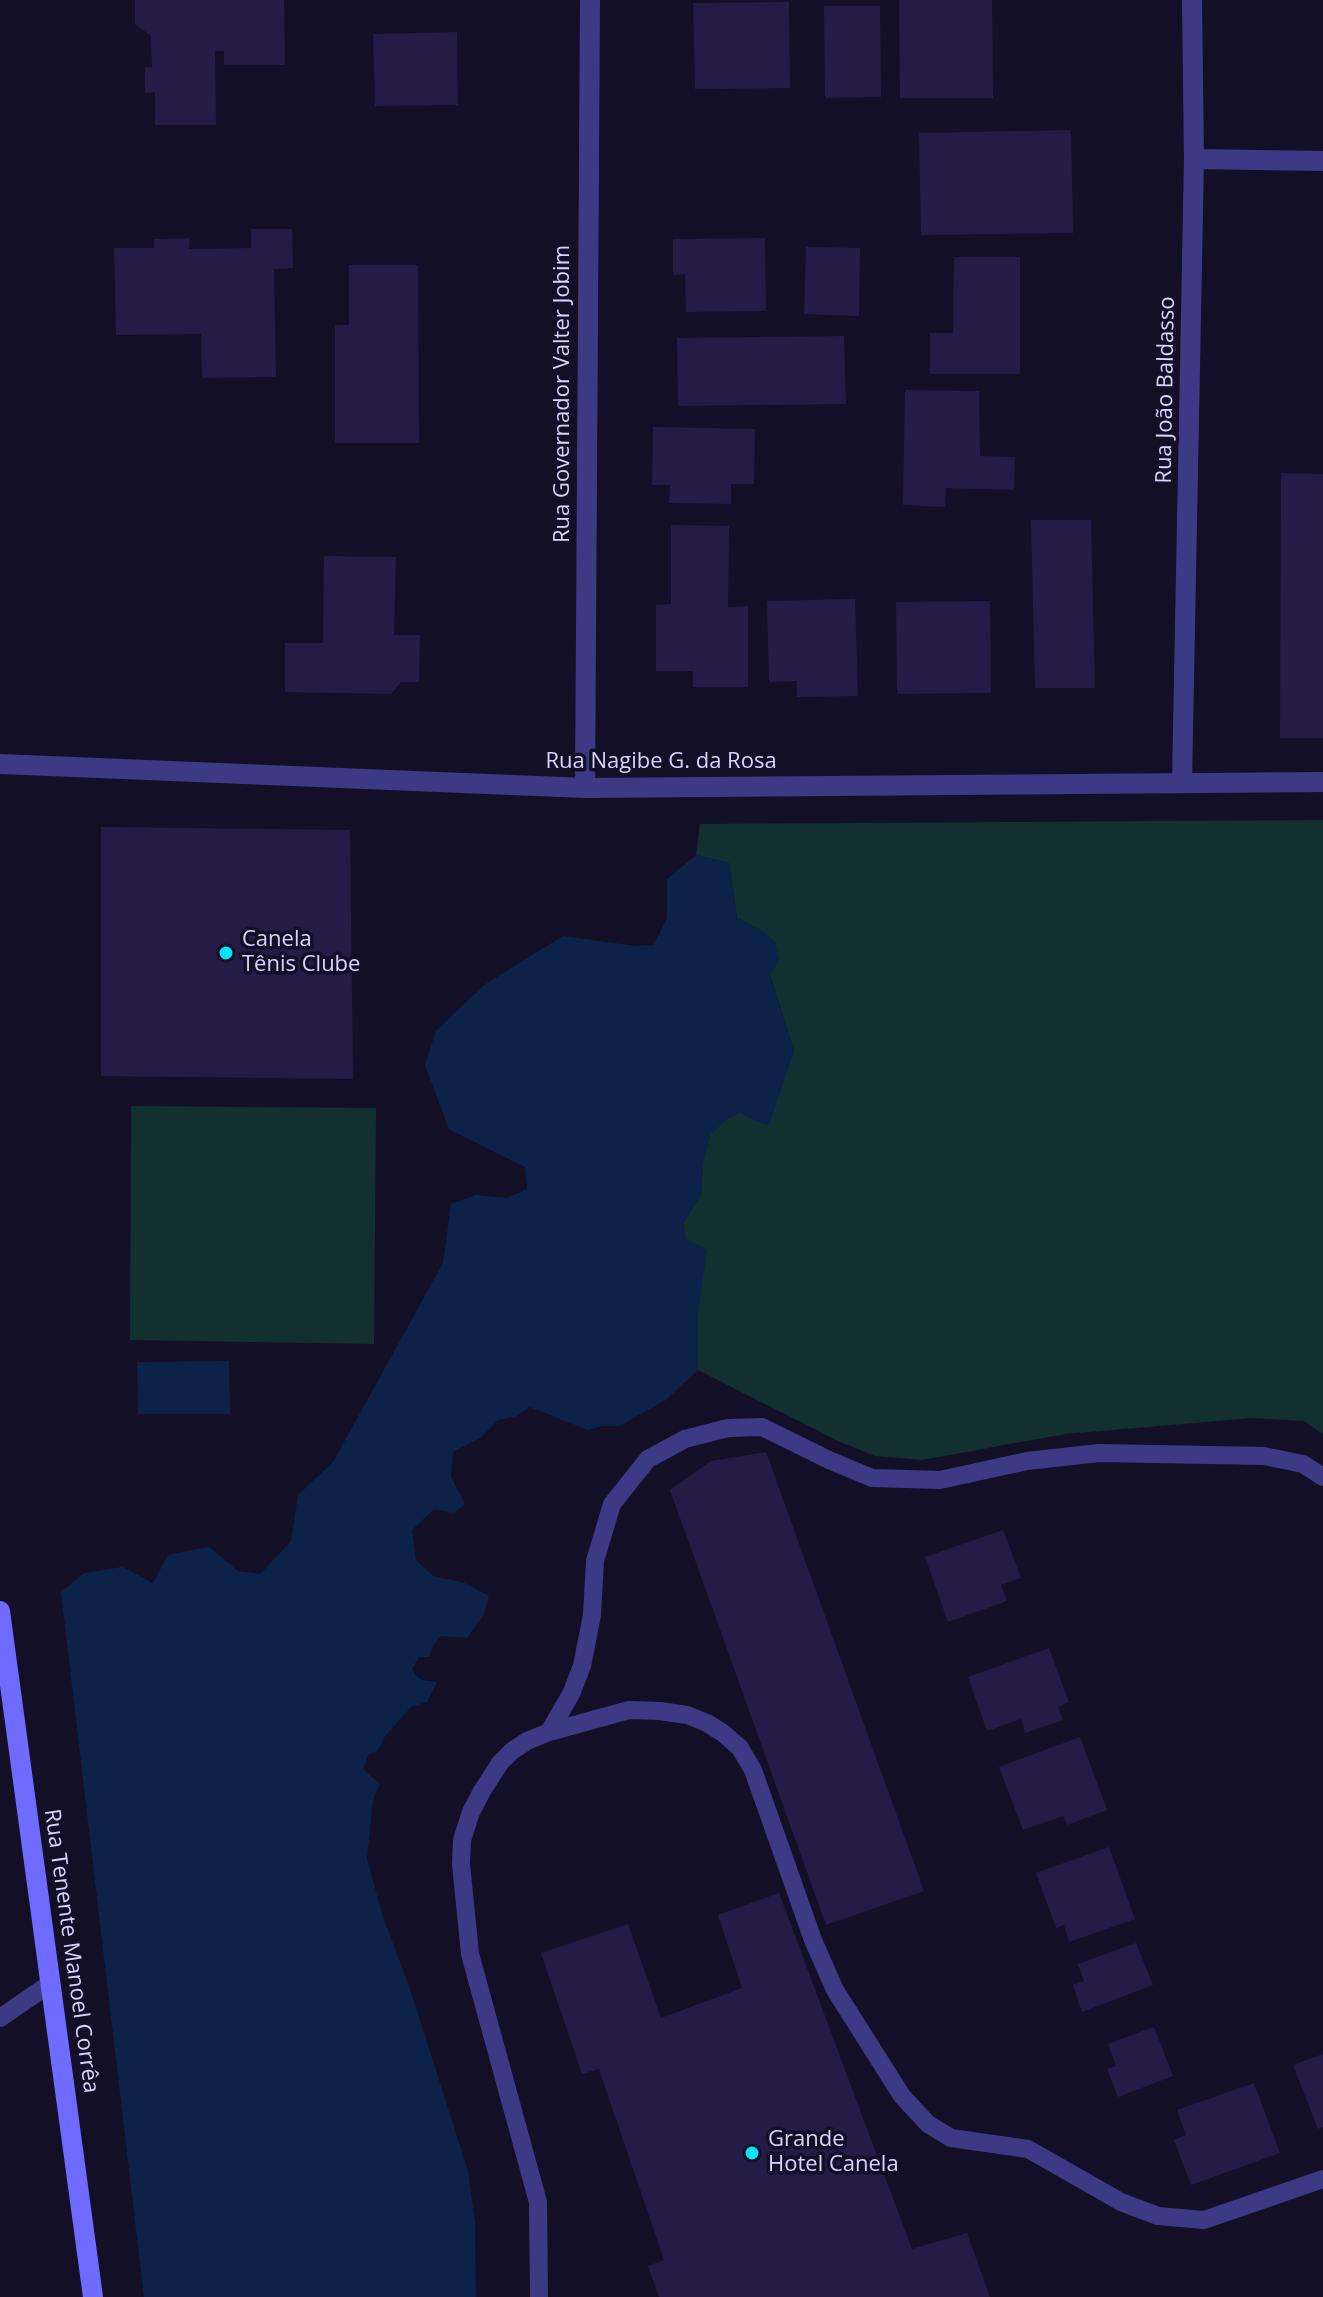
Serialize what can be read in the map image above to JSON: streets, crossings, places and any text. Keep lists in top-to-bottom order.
{
  "streets": {
    "street": [
      "Rua João Baldasso",
      "Rua Governador Valter Jobim",
      "Rua Nagibe G. da Rosa",
      "Rua Tenente Manoel Corrêa"
    ]
  },
  "crossings": [
    ["Rua João Baldasso", "Rua Nagibe G. da Rosa"],
    ["Rua Governador Valter Jobim", "Rua Nagibe G. da Rosa"]
  ],
  "places": ["Canela Tênis Clube", "Grande Hotel Canela"]
}
